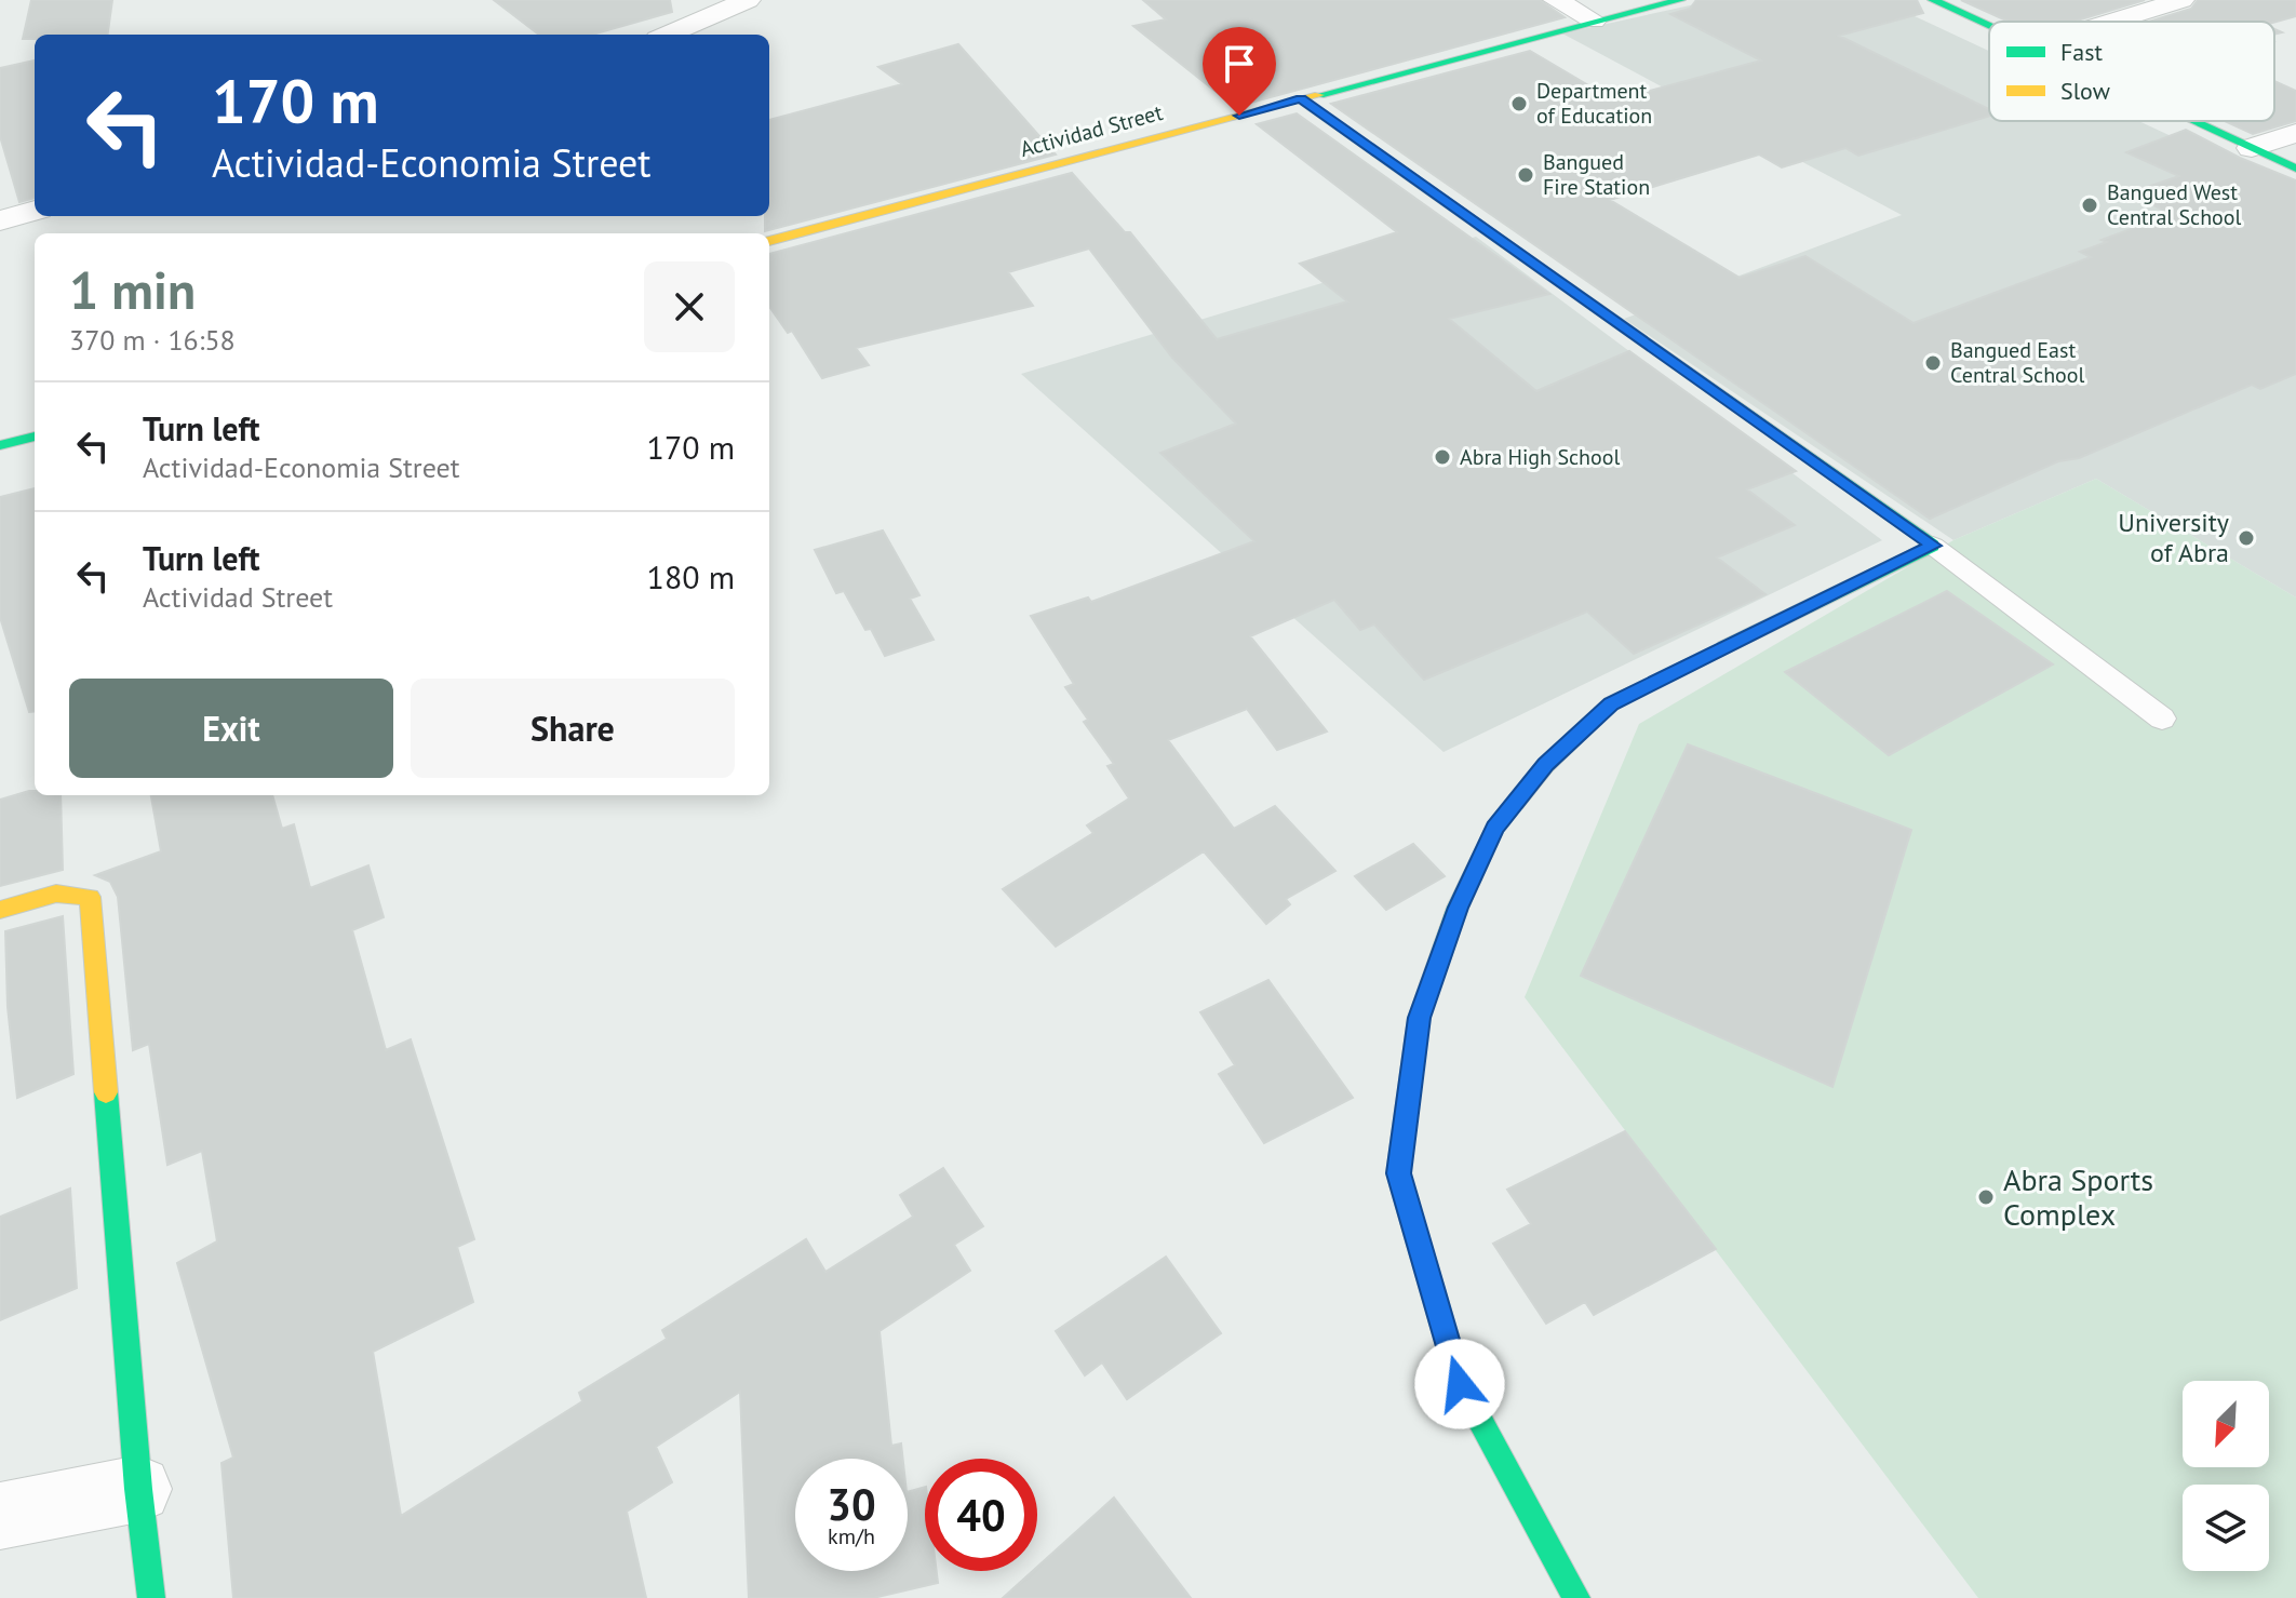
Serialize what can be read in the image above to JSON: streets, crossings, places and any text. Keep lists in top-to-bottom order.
{
  "streets": {
    "street": ["Actividad Street"]
  },
  "places": [
    "Department of Education",
    "Bangued Fire Station",
    "Bangued West Central School",
    "Bangued East Central School",
    "Abra High School",
    "University of Abra",
    "Abra Sports Complex"
  ],
  "legend": ["Fast", "Slow"],
  "north": "bottom left",
  "page": {
    "turn": ["170 m", "Actividad-Economia Street"],
    "heading": ["1 min", "370 m · 16:58"],
    "list": [
      {
        "name": "Turn left",
        "note": "Actividad-Economia Street",
        "value": "170 m"
      },
      {
        "name": "Turn left",
        "note": "Actividad Street",
        "value": "180 m"
      }
    ],
    "buttons": ["Exit", "Share"],
    "speed": "30 km/h",
    "limit": "40"
  }
}
